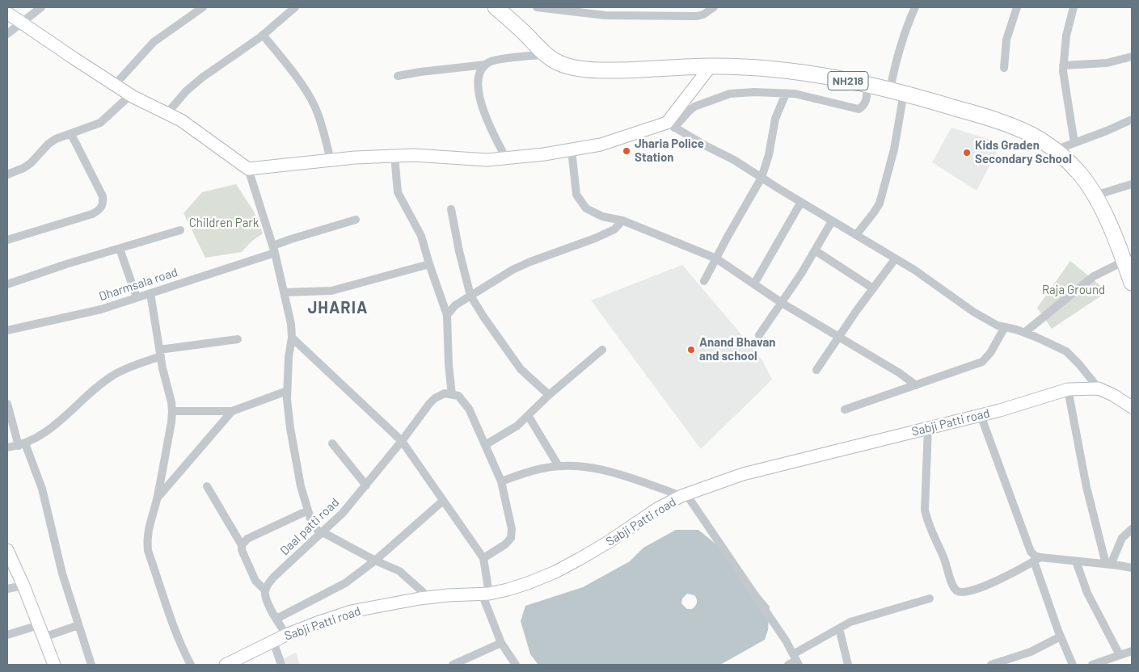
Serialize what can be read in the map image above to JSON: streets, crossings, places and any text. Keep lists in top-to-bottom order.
{
  "streets": {
    "highway": ["NH218"],
    "main road": ["Sabji Patti road"],
    "street": ["Dharmsala road", "Daal patti road"]
  },
  "districts": ["JHARIA"],
  "parks": ["Children Park", "Raja Ground"],
  "places": ["Jharia Police Station", "Kids Graden Secondary School", "Anand Bhavan and school"]
}
